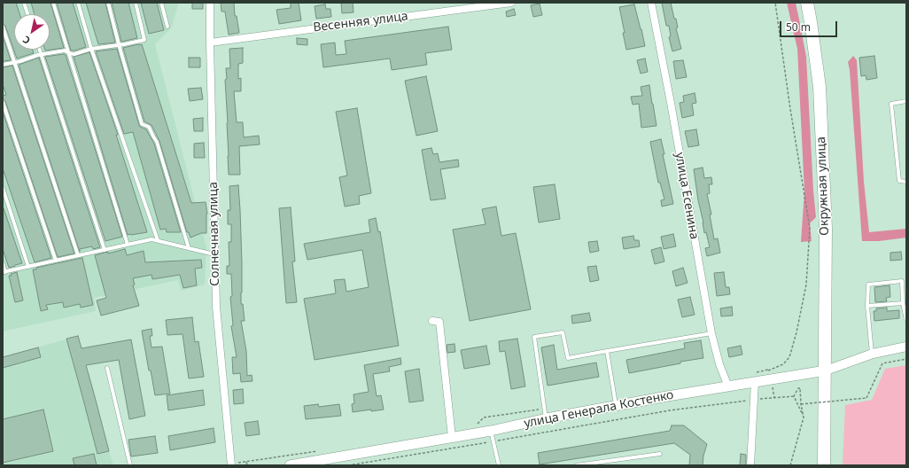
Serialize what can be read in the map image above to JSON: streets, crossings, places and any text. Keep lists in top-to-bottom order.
{
  "streets": {
    "highway": ["Окружная улица"],
    "main road": ["улица Генерала Костенко"],
    "street": ["Весенняя улица", "улица Есенина", "Солнечная улица"]
  },
  "crossings": [
    ["Весенняя улица", "Солнечная улица"],
    ["Окружная улица", "улица Генерала Костенко"],
    ["улица Есенина", "улица Генерала Костенко"]
  ],
  "scale_bar": "50 m",
  "north": "bottom left"
}
